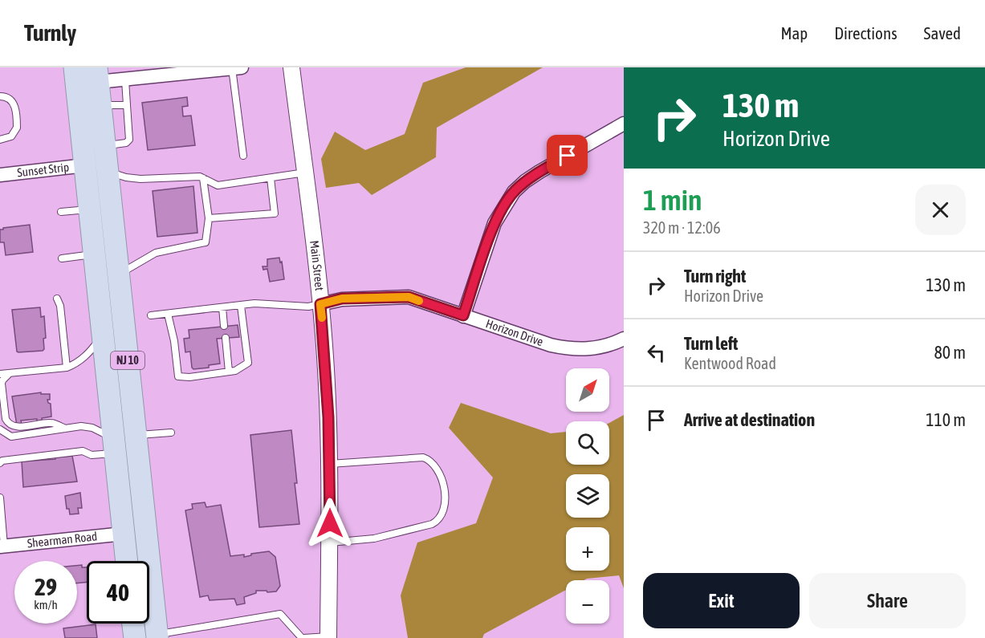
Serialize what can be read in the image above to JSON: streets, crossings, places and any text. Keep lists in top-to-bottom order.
{
  "streets": {
    "highway": ["NJ 10"],
    "street": [
      "Sunset Strip",
      "Main Street",
      "Horizon Drive",
      "Shearman Road"
    ]
  },
  "crossings": [
    ["Sunset Strip", "NJ 10"],
    ["Main Street", "Horizon Drive"],
    ["NJ 10", "Shearman Road"]
  ],
  "north": "top right",
  "page": {
    "header": "Turnly",
    "nav": ["Map", "Directions", "Saved"],
    "turn": ["130 m", "Horizon Drive"],
    "heading": ["1 min", "320 m · 12:06"],
    "list": [
      {
        "name": "Turn right",
        "note": "Horizon Drive",
        "value": "130 m"
      },
      {
        "name": "Turn left",
        "note": "Kentwood Road",
        "value": "80 m"
      },
      {
        "name": "Arrive at destination",
        "value": "110 m"
      }
    ],
    "map_buttons": ["+", "−"],
    "speed": "29 km/h",
    "limit": "40",
    "buttons": ["Exit", "Share"]
  }
}
